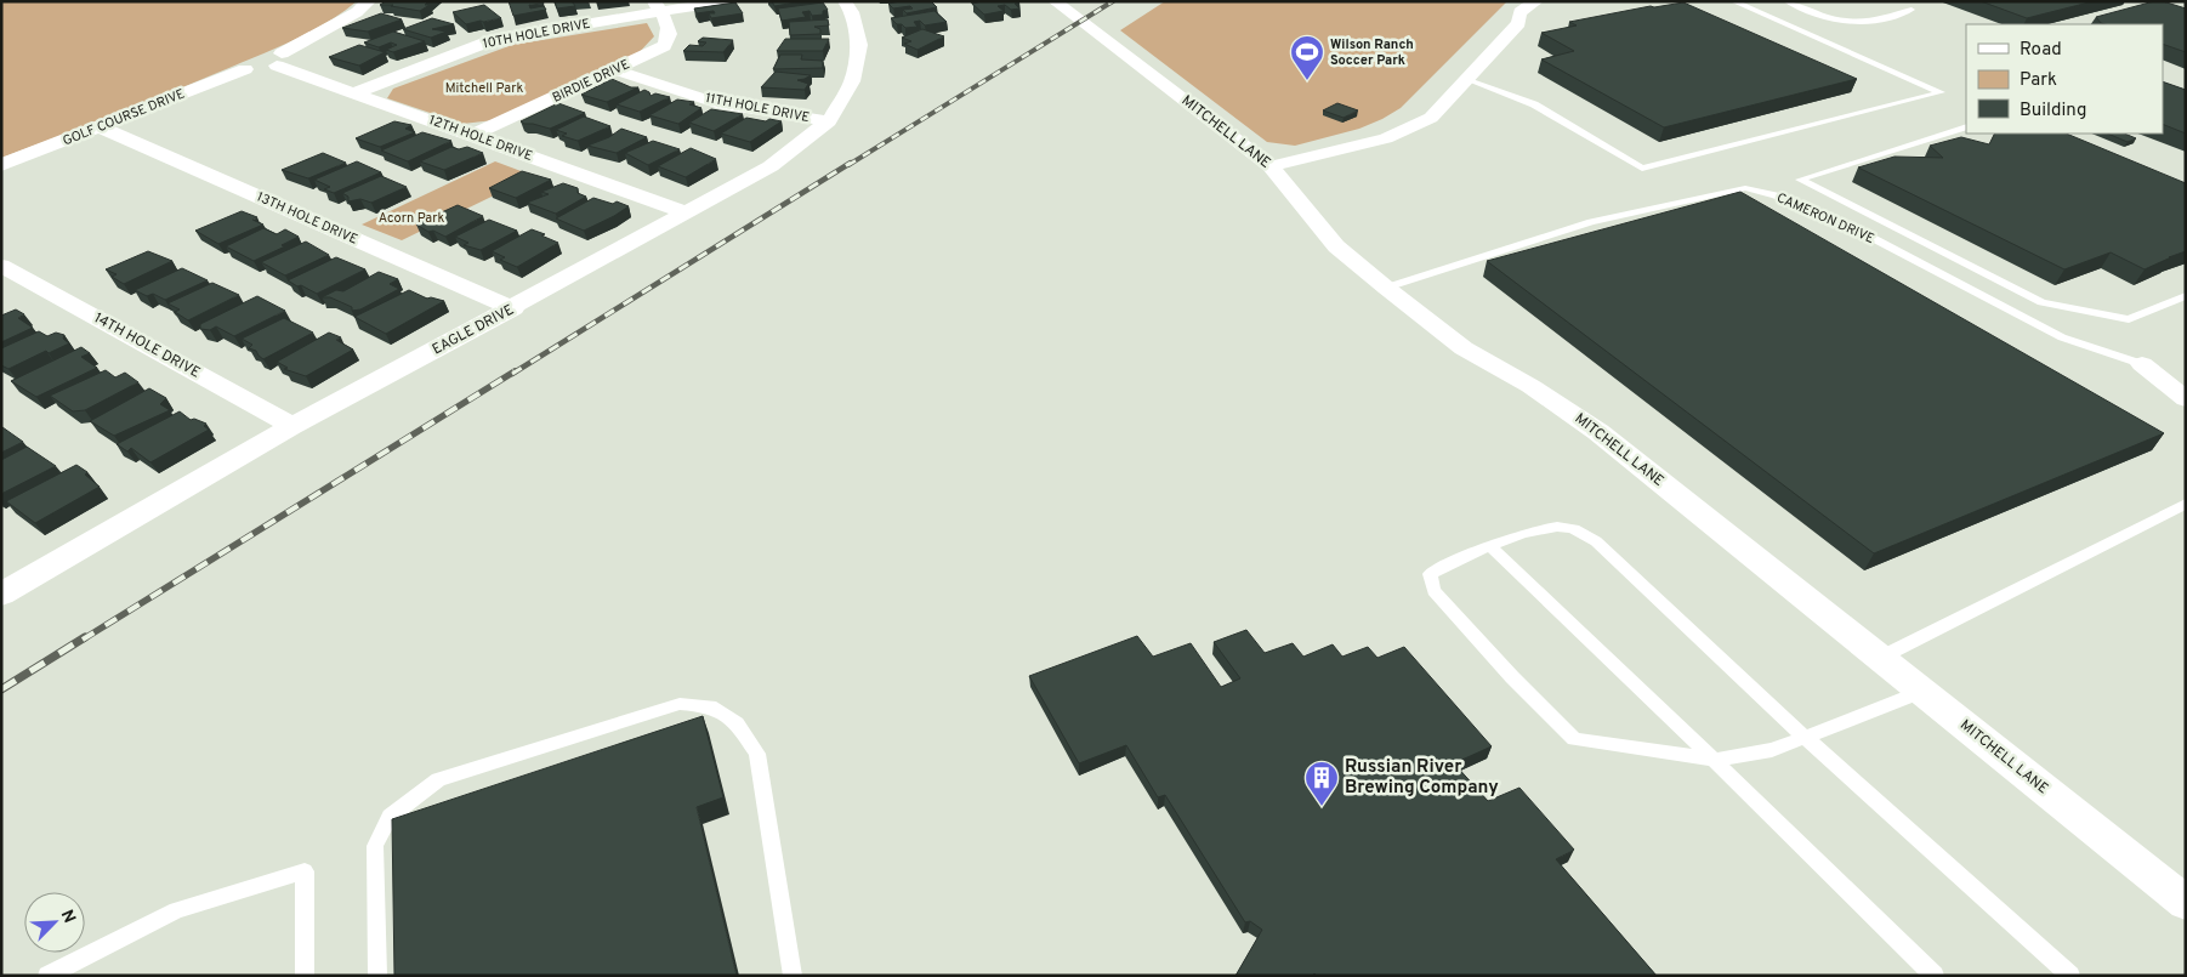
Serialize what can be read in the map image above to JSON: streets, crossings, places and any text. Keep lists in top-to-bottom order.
{
  "streets": {
    "street": [
      "10TH HOLE DRIVE",
      "BIRDIE DRIVE",
      "11TH HOLE DRIVE",
      "GOLF COURSE DRIVE",
      "MITCHELL LANE",
      "12TH HOLE DRIVE",
      "13TH HOLE DRIVE",
      "EAGLE DRIVE",
      "14TH HOLE DRIVE"
    ],
    "lane": ["CAMERON DRIVE"]
  },
  "crossings": [
    ["10TH HOLE DRIVE", "BIRDIE DRIVE"],
    ["10TH HOLE DRIVE", "12TH HOLE DRIVE"],
    ["BIRDIE DRIVE", "11TH HOLE DRIVE"],
    ["BIRDIE DRIVE", "12TH HOLE DRIVE"],
    ["11TH HOLE DRIVE", "EAGLE DRIVE"],
    ["GOLF COURSE DRIVE", "12TH HOLE DRIVE"],
    ["GOLF COURSE DRIVE", "13TH HOLE DRIVE"],
    ["MITCHELL LANE", "CAMERON DRIVE"],
    ["12TH HOLE DRIVE", "EAGLE DRIVE"],
    ["13TH HOLE DRIVE", "EAGLE DRIVE"],
    ["EAGLE DRIVE", "14TH HOLE DRIVE"]
  ],
  "parks": ["Mitchell Park", "Acorn Park"],
  "places": {
    "sports": ["Wilson Ranch Soccer Park"],
    "building": ["Russian River Brewing Company"]
  },
  "legend": ["Road", "Park", "Building"],
  "north": "top right"
}
